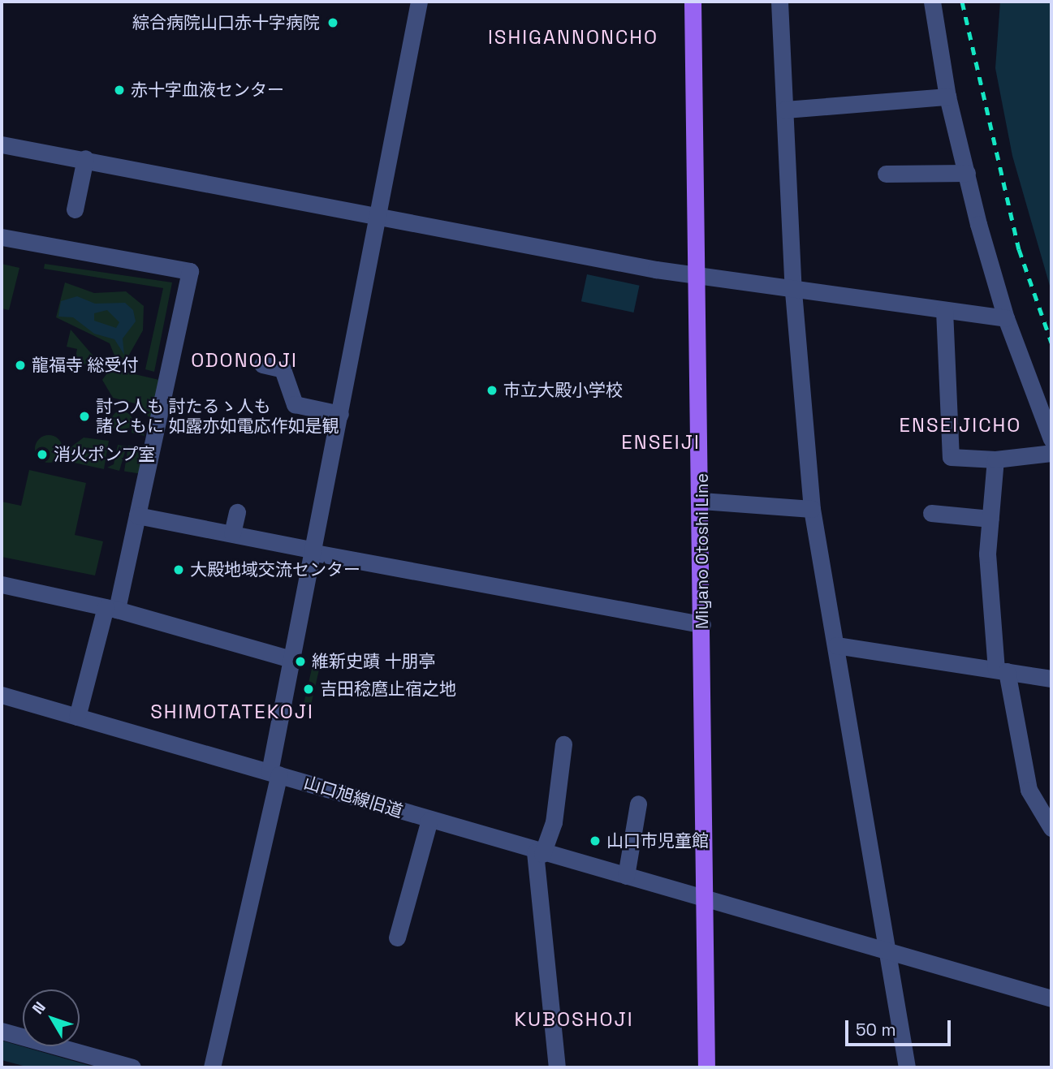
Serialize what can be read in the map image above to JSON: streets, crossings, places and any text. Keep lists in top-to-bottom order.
{
  "streets": {
    "main road": ["Miyano Otoshi Line"],
    "street": ["山口旭線旧道"]
  },
  "crossings": [
    ["Miyano Otoshi Line", "山口旭線旧道"]
  ],
  "districts": [
    "ISHIGANNONCHO",
    "ODONOOJI",
    "ENSEIJICHO",
    "ENSEIJI",
    "SHIMOTATEKOJI",
    "KUBOSHOJI"
  ],
  "places": [
    "綜合病院山口赤十字病院",
    "赤十字血液センター",
    "龍福寺 総受付",
    "市立大殿小学校",
    "討つ人も 討たるゝ人も 諸ともに 如露亦如電応作如是観",
    "消火ポンプ室",
    "大殿地域交流センター",
    "維新史蹟 十朋亭",
    "吉田稔麿止宿之地",
    "山口市児童館"
  ],
  "scale_bar": "50 m",
  "north": "top left"
}
